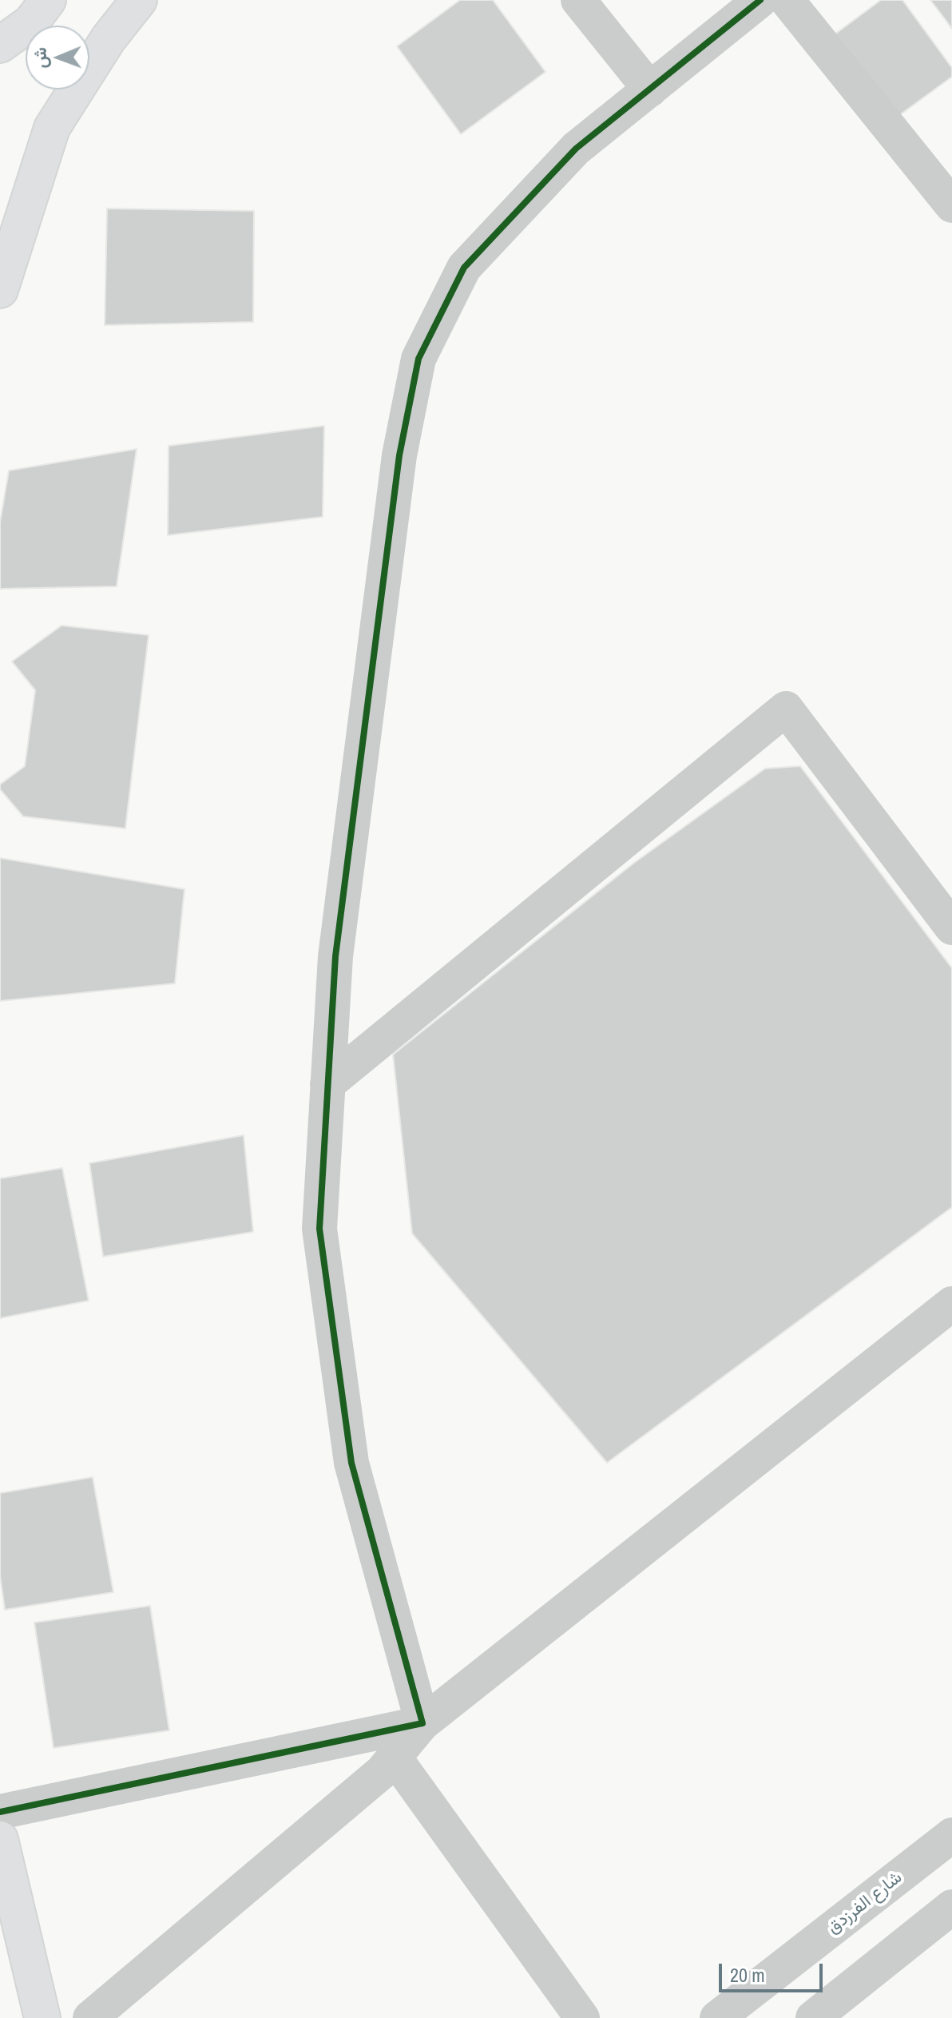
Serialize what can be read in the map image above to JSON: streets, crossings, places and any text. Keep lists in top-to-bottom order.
{
  "streets": {
    "street": ["شارع الفرزدق"]
  },
  "scale_bar": "20 m",
  "north": "left"
}
